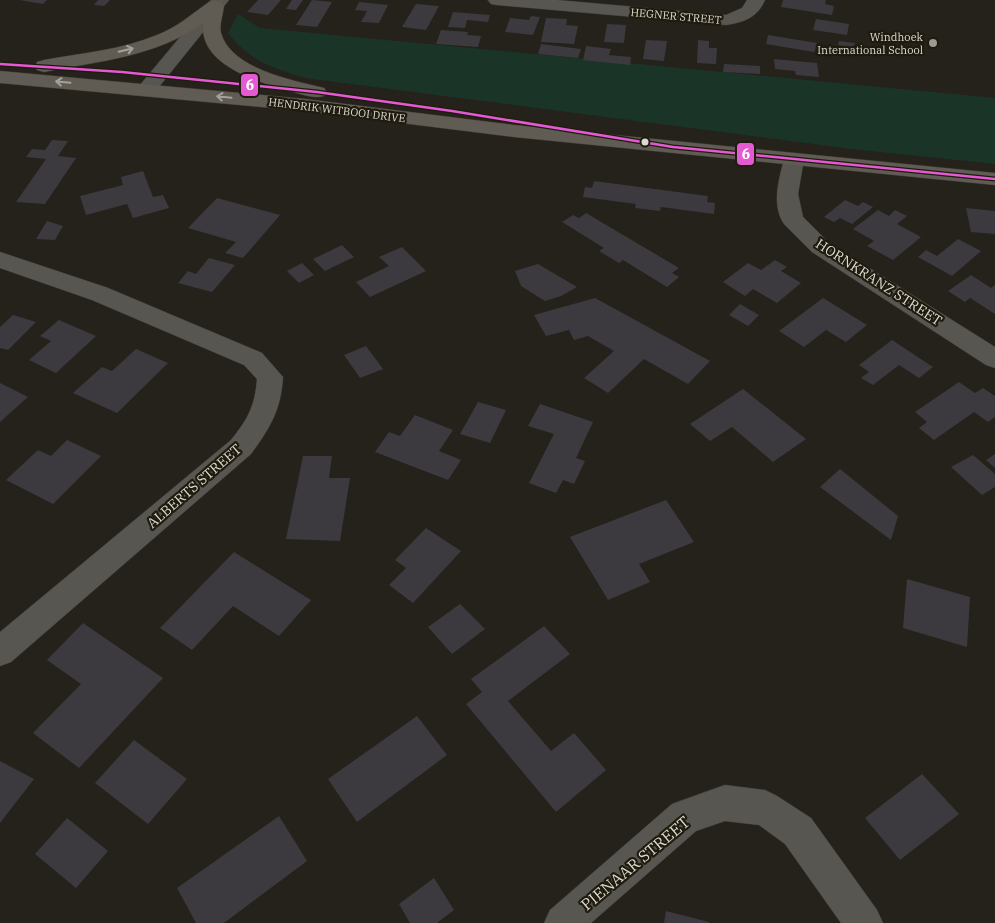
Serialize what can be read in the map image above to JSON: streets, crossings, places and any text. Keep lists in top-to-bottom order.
{
  "streets": {
    "main road": ["HENDRIK WITBOOI DRIVE"],
    "street": [
      "HEGNER STREET",
      "HORNKRANZ STREET",
      "ALBERTS STREET",
      "PIENAAR STREET"
    ]
  },
  "crossings": [
    ["HENDRIK WITBOOI DRIVE", "HORNKRANZ STREET"]
  ],
  "places": ["Windhoek International School"],
  "lines": ["transit line 6"]
}
